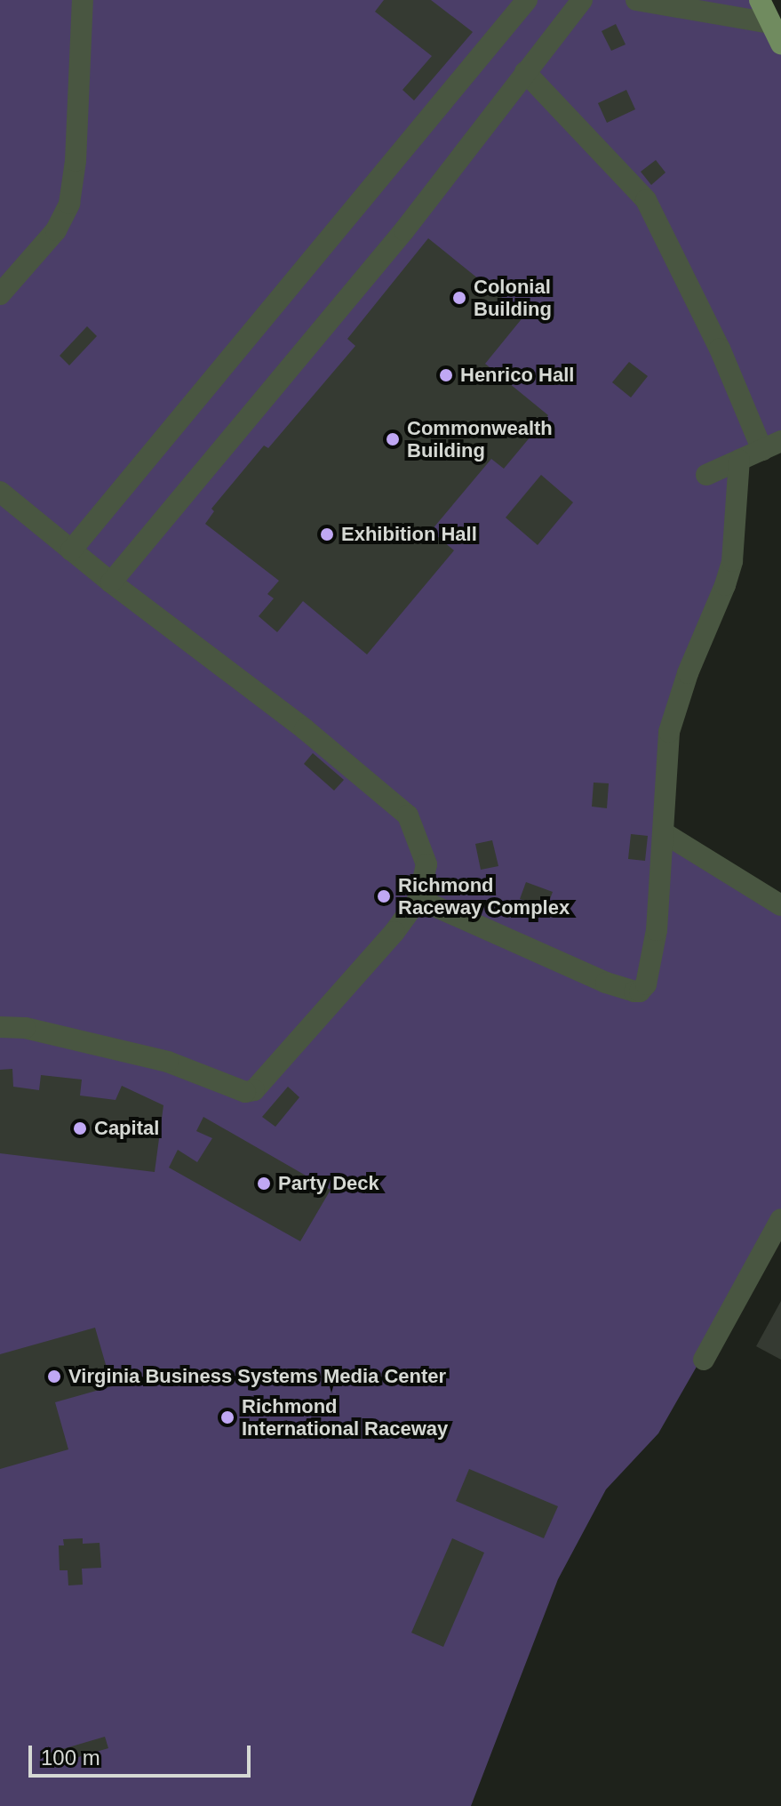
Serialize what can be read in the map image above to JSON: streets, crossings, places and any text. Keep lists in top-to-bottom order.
{
  "places": [
    "Colonial Building",
    "Henrico Hall",
    "Commonwealth Building",
    "Exhibition Hall",
    "Richmond Raceway Complex",
    "Capital",
    "Party Deck",
    "Virginia Business Systems Media Center",
    "Richmond International Raceway"
  ],
  "scale_bar": "100 m"
}
